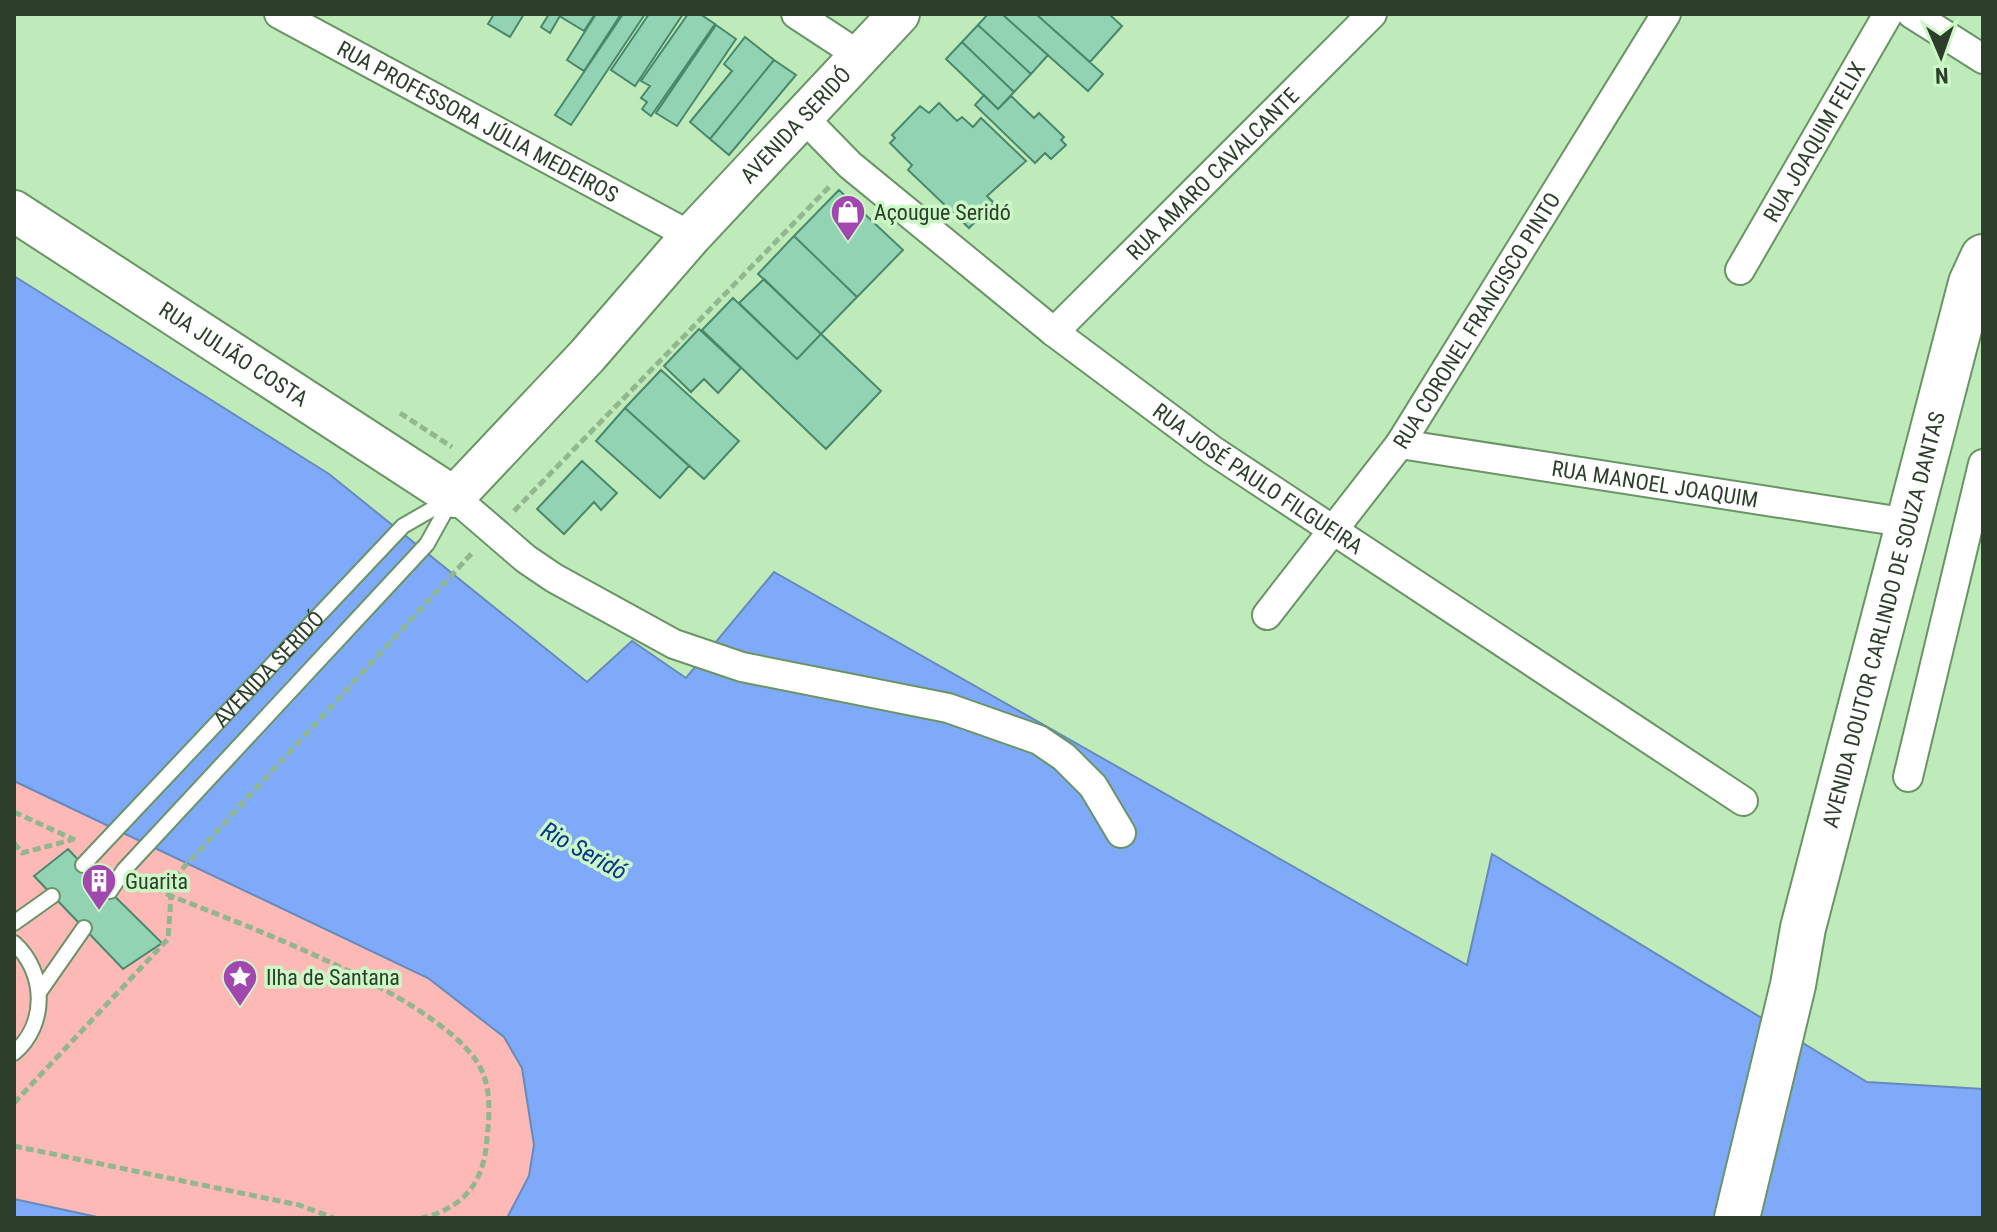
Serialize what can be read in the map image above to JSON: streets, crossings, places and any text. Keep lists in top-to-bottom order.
{
  "streets": {
    "main road": ["AVENIDA SERIDÓ", "RUA JULIÃO COSTA", "AVENIDA DOUTOR CARLINDO DE SOUZA DANTAS"],
    "street": [
      "RUA PROFESSORA JÚLIA MEDEIROS",
      "RUA JOAQUIM FELIX",
      "RUA AMARO CAVALCANTE",
      "RUA CORONEL FRANCISCO PINTO",
      "RUA JOSÉ PAULO FILGUEIRA",
      "RUA MANOEL JOAQUIM"
    ]
  },
  "crossings": [
    ["RUA PROFESSORA JÚLIA MEDEIROS", "AVENIDA SERIDÓ"],
    ["AVENIDA SERIDÓ", "RUA JULIÃO COSTA"],
    ["AVENIDA SERIDÓ", "RUA JOSÉ PAULO FILGUEIRA"],
    ["RUA AMARO CAVALCANTE", "RUA JOSÉ PAULO FILGUEIRA"],
    ["RUA CORONEL FRANCISCO PINTO", "RUA JOSÉ PAULO FILGUEIRA"],
    ["RUA CORONEL FRANCISCO PINTO", "RUA MANOEL JOAQUIM"],
    ["RUA MANOEL JOAQUIM", "AVENIDA DOUTOR CARLINDO DE SOUZA DANTAS"]
  ],
  "water": ["Rio Seridó"],
  "places": {
    "shop": ["Açougue Seridó"],
    "building": ["Guarita"],
    "place": ["Ilha de Santana"]
  },
  "north": "bottom"
}
